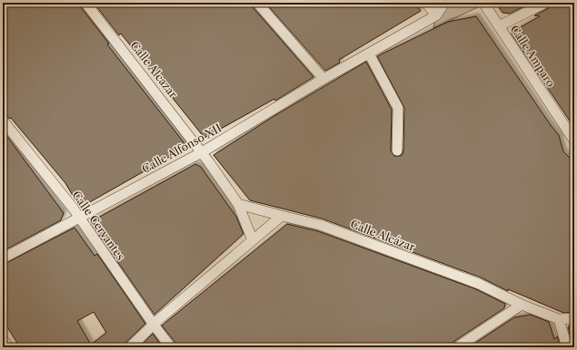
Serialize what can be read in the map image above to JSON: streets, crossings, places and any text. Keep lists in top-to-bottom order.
{
  "streets": {
    "street": [
      "Calle Amparo",
      "Calle Alcazar",
      "Calle Alfonso XII",
      "Calle Cervantes",
      "Calle Alcázar"
    ]
  },
  "crossings": [
    ["Calle Alcazar", "Calle Alfonso XII"],
    ["Calle Alfonso XII", "Calle Cervantes"]
  ]
}
